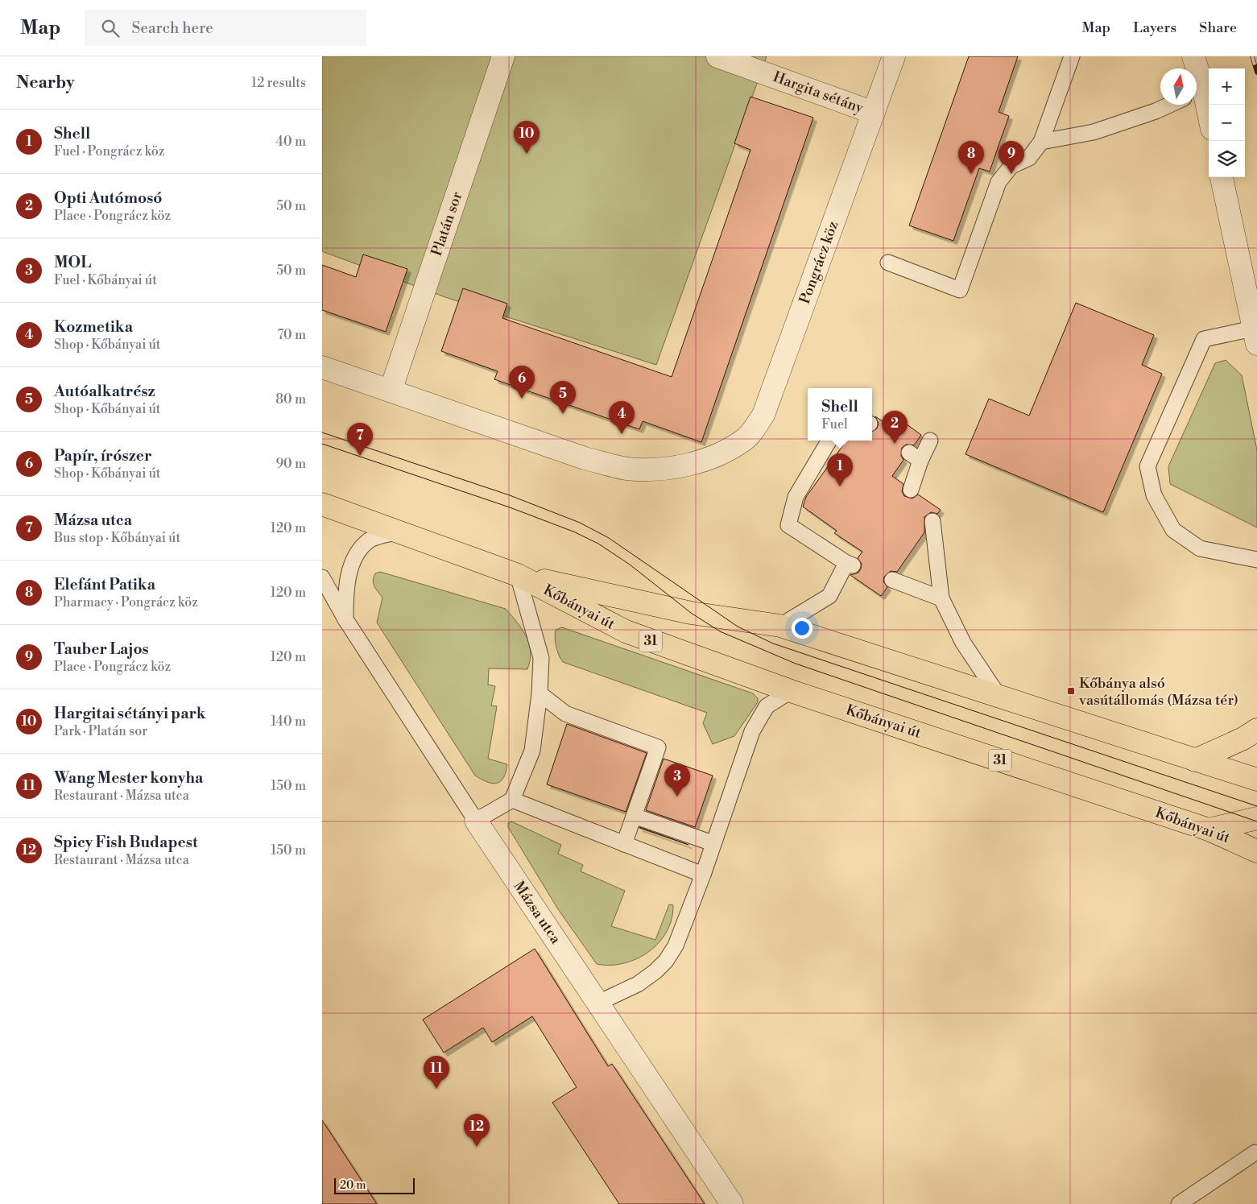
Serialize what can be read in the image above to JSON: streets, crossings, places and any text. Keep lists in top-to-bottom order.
{
  "streets": {
    "main road": ["Kőbányai út", "31"],
    "street": [
      "Hargita sétány",
      "Platán sor",
      "Pongrácz köz",
      "Mázsa utca"
    ]
  },
  "crossings": [
    ["Hargita sétány", "Pongrácz köz"],
    ["Platán sor", "Pongrácz köz"]
  ],
  "places": {
    "transit": ["Kőbánya alsó vasútállomás (Mázsa tér)"]
  },
  "scale_bar": "20 m",
  "north": "top",
  "page": {
    "header": "Map",
    "search": "Search here",
    "nav": ["Map", "Layers", "Share"],
    "heading": ["Nearby", "12 results"],
    "map_buttons": ["+", "−"],
    "list": [
      {
        "mark": "1",
        "name": "Shell",
        "note": "Fuel · Pongrácz köz",
        "value": "40 m"
      },
      {
        "mark": "2",
        "name": "Opti Autómosó",
        "note": "Place · Pongrácz köz",
        "value": "50 m"
      },
      {
        "mark": "3",
        "name": "MOL",
        "note": "Fuel · Kőbányai út",
        "value": "50 m"
      },
      {
        "mark": "4",
        "name": "Kozmetika",
        "note": "Shop · Kőbányai út",
        "value": "70 m"
      },
      {
        "mark": "5",
        "name": "Autóalkatrész",
        "note": "Shop · Kőbányai út",
        "value": "80 m"
      },
      {
        "mark": "6",
        "name": "Papír, írószer",
        "note": "Shop · Kőbányai út",
        "value": "90 m"
      },
      {
        "mark": "7",
        "name": "Mázsa utca",
        "note": "Bus stop · Kőbányai út",
        "value": "120 m"
      },
      {
        "mark": "8",
        "name": "Elefánt Patika",
        "note": "Pharmacy · Pongrácz köz",
        "value": "120 m"
      },
      {
        "mark": "9",
        "name": "Tauber Lajos",
        "note": "Place · Pongrácz köz",
        "value": "120 m"
      },
      {
        "mark": "10",
        "name": "Hargitai sétányi park",
        "note": "Park · Platán sor",
        "value": "140 m"
      },
      {
        "mark": "11",
        "name": "Wang Mester konyha",
        "note": "Restaurant · Mázsa utca",
        "value": "150 m"
      },
      {
        "mark": "12",
        "name": "Spicy Fish Budapest",
        "note": "Restaurant · Mázsa utca",
        "value": "150 m"
      }
    ],
    "pins": [
      "10",
      "8",
      "9",
      "6",
      "5",
      "4",
      "2",
      "7",
      "1",
      "3",
      "11",
      "12"
    ],
    "popup": ["Shell", "Fuel"],
    "scale": "20 m"
  }
}
